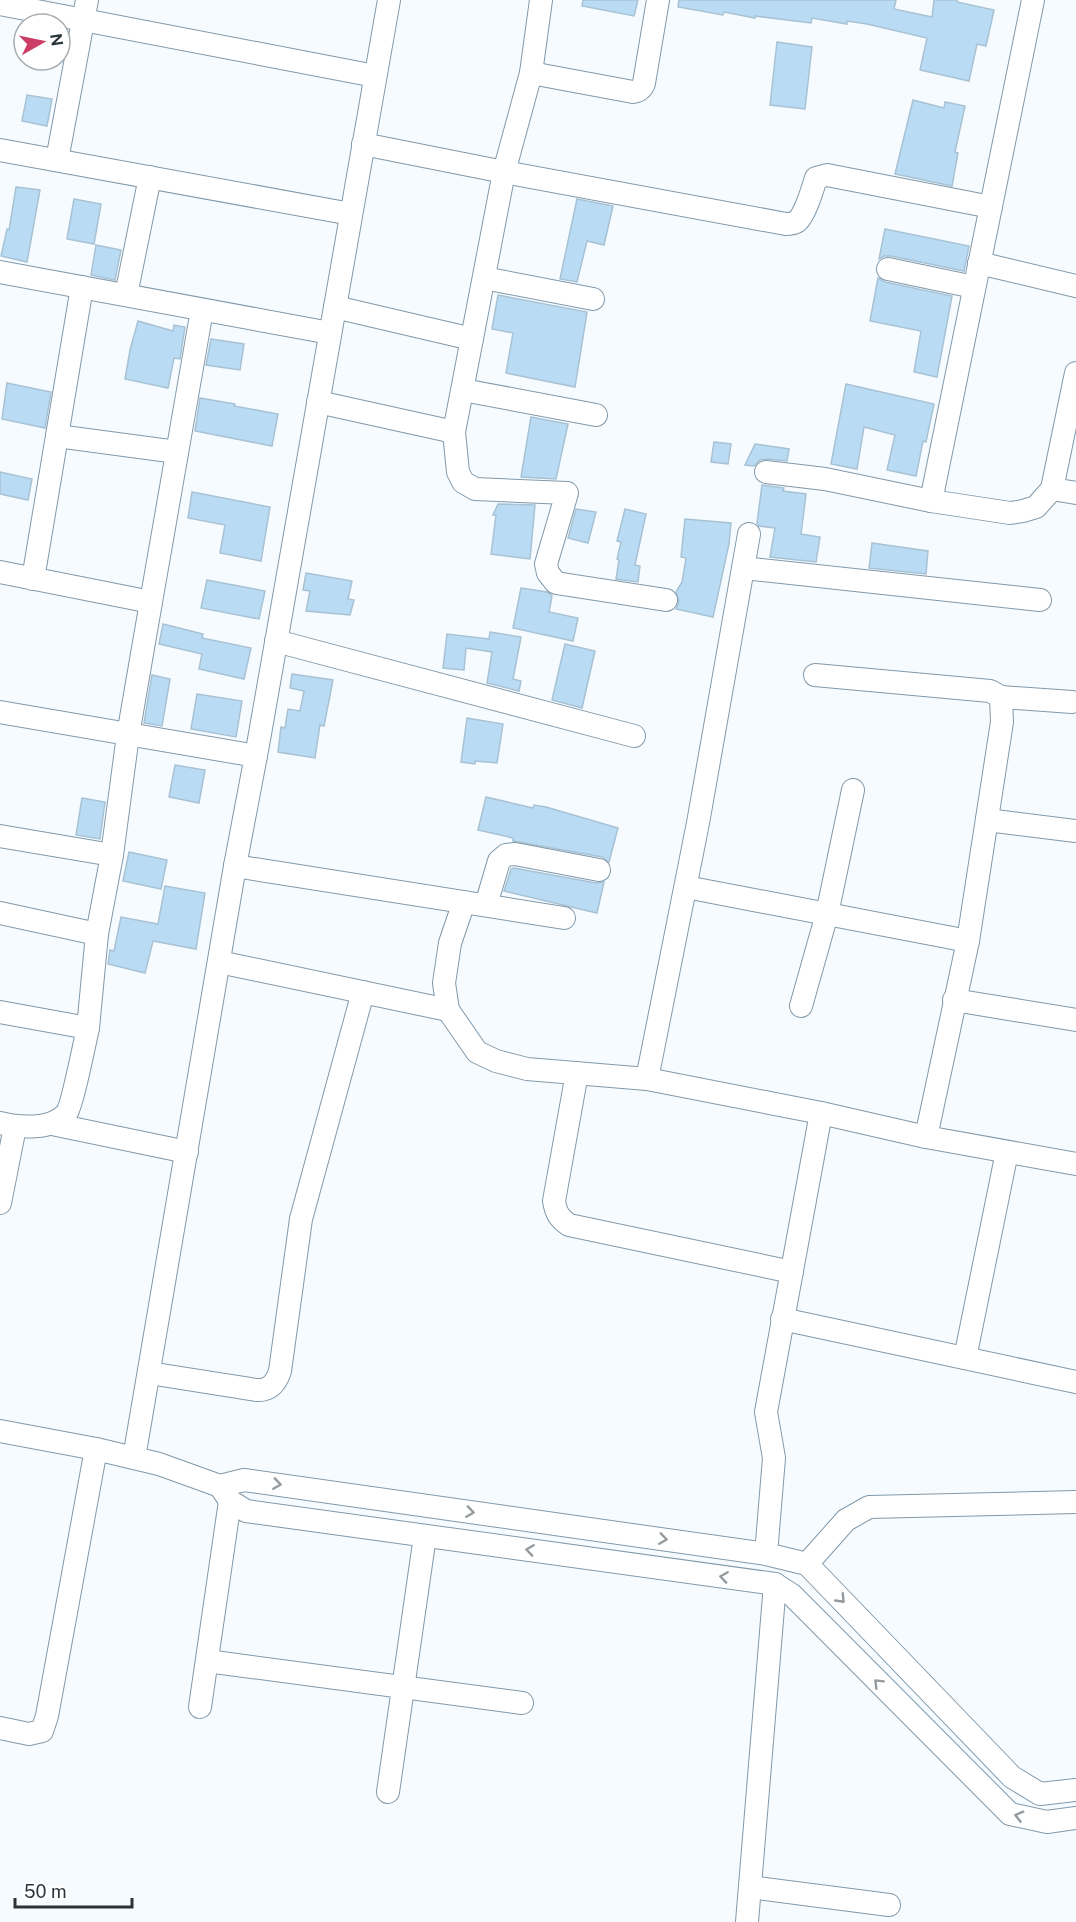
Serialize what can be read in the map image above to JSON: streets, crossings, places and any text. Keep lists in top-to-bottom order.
{
  "scale_bar": "50 m",
  "north": "right"
}
